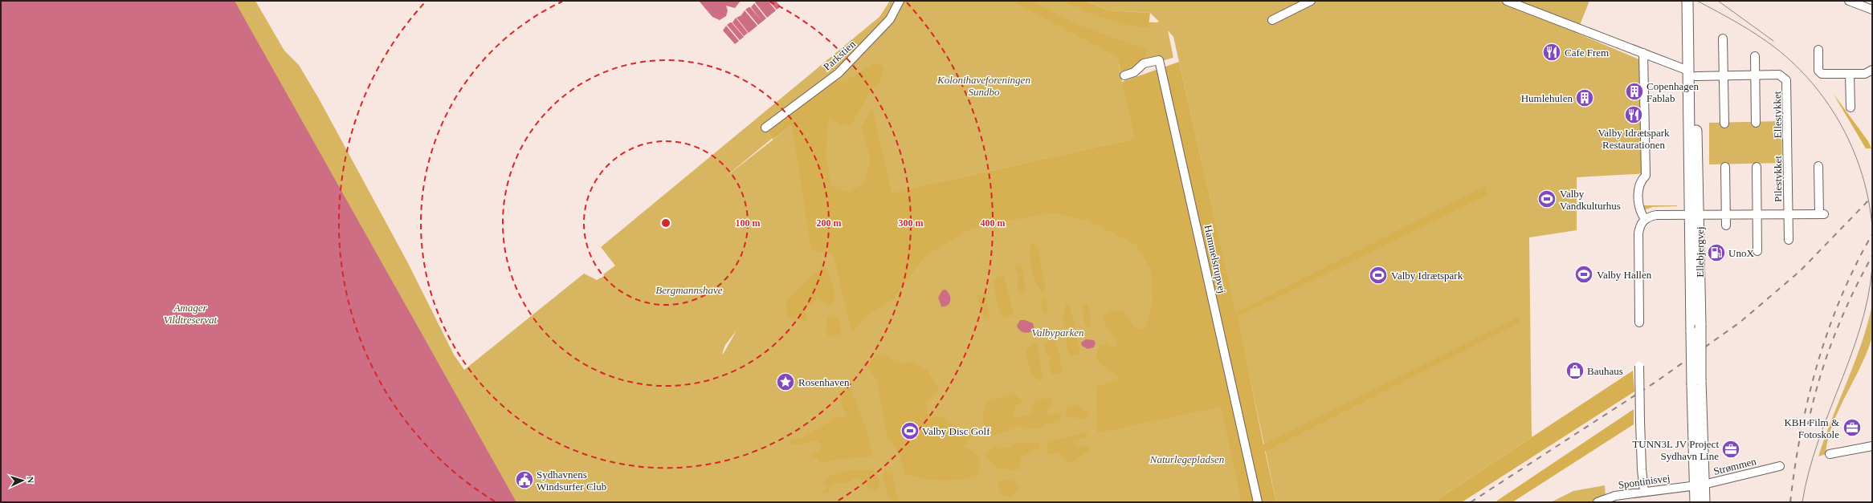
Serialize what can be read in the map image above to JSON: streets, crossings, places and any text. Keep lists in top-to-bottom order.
{
  "streets": {
    "main road": ["Ellebjergvej"],
    "street": [
      "Parkstien",
      "Ellestykket",
      "Pilestykket",
      "Hammelstrupvej",
      "Strømmen",
      "Spontinisvej"
    ]
  },
  "crossings": [
    ["Ellestykket", "Pilestykket"],
    ["Ellestykket", "Ellebjergvej"],
    ["Pilestykket", "Ellebjergvej"],
    ["Ellebjergvej", "Strømmen"],
    ["Ellebjergvej", "Spontinisvej"],
    ["Strømmen", "Spontinisvej"]
  ],
  "parks": [
    "Kolonihaveforeningen Sundbo",
    "Bergmannshave",
    "Amager Vildtreservat",
    "Valbyparken",
    "Naturlegepladsen"
  ],
  "places": {
    "restaurant": ["Cafe Frem", "Valby Idrætspark Restaurationen"],
    "building": ["Copenhagen Fablab", "Humlehulen"],
    "sports": [
      "Valby Vandkulturhus",
      "Valby Hallen",
      "Valby Idrætspark",
      "Valby Disc Golf"
    ],
    "fuel station": ["UnoX"],
    "shop": ["Bauhaus"],
    "place": ["Rosenhaven"],
    "office": ["KBH Film & Fotoskole", "TUNN3L JV Project Sydhavn Line"],
    "public building": ["Sydhavnens Windsurfer Club"]
  },
  "north": "right",
  "rings": [
    "100 m",
    "200 m",
    "300 m",
    "400 m"
  ]
}
